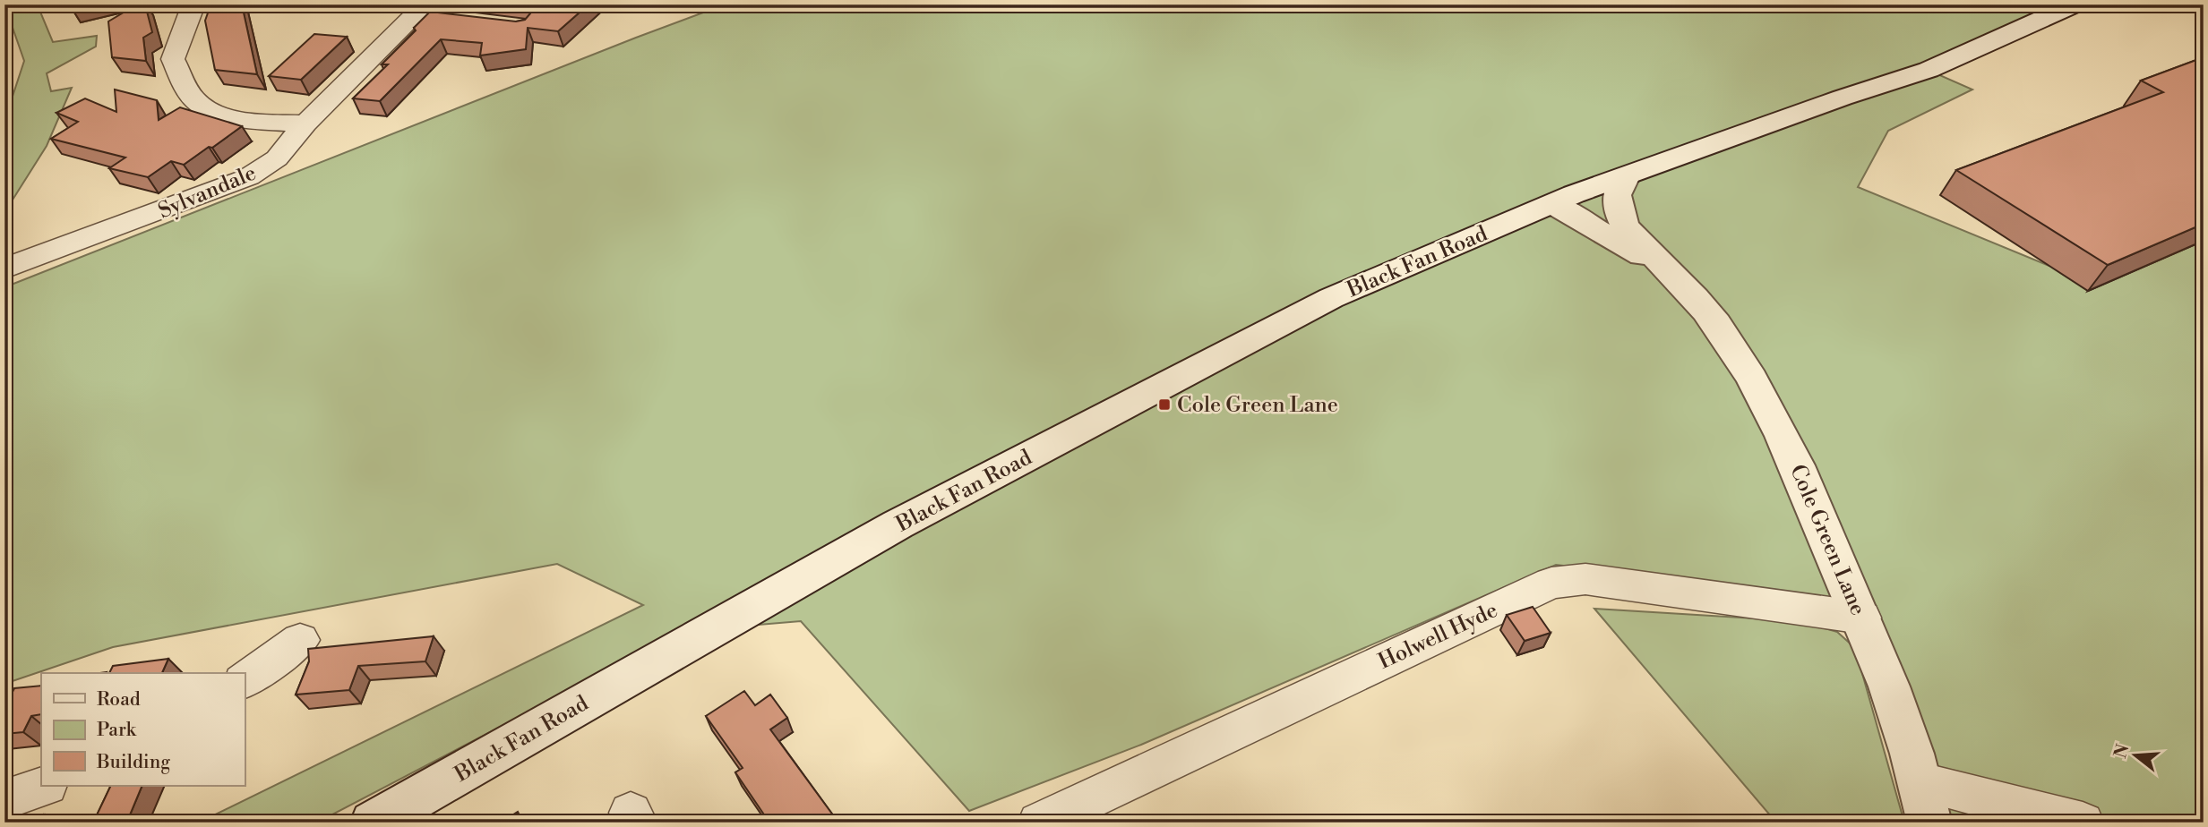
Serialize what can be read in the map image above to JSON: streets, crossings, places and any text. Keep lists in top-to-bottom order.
{
  "streets": {
    "main road": ["Black Fan Road", "Cole Green Lane"],
    "street": ["Sylvandale", "Holwell Hyde"]
  },
  "crossings": [
    ["Black Fan Road", "Cole Green Lane"],
    ["Cole Green Lane", "Holwell Hyde"]
  ],
  "places": {
    "transit": ["Cole Green Lane"]
  },
  "legend": ["Road", "Park", "Building"],
  "north": "left"
}
